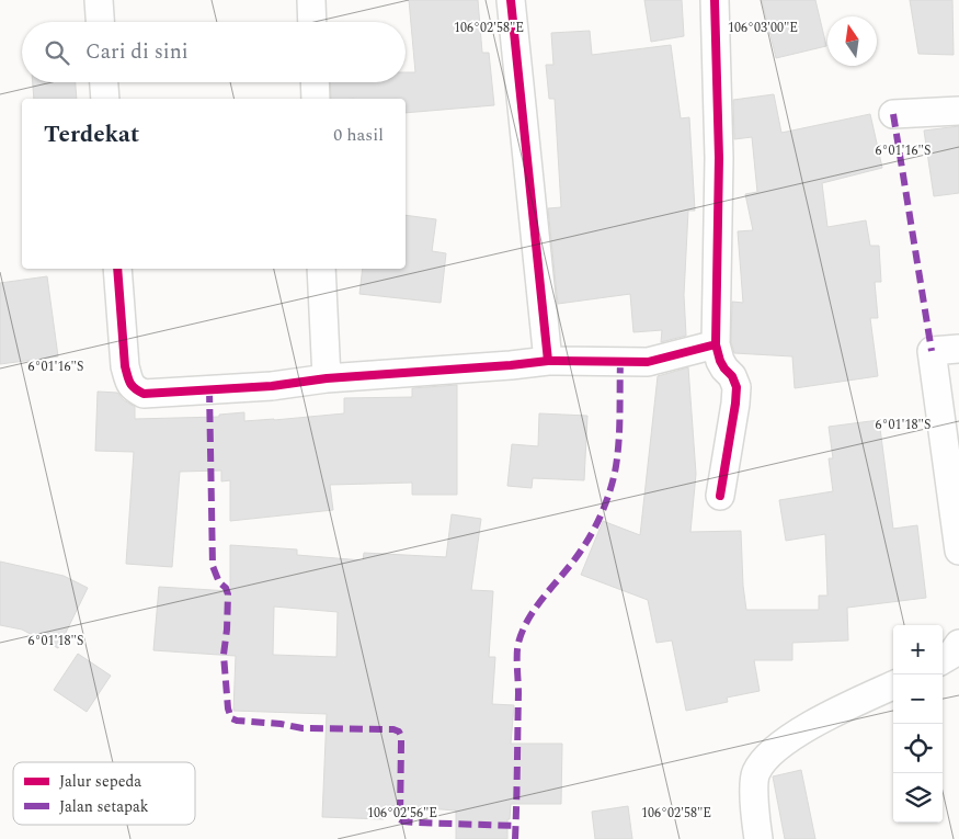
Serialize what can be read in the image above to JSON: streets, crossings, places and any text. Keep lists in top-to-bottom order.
{
  "legend": ["Jalur sepeda", "Jalan setapak"],
  "north": "top",
  "page": {
    "search": "Cari di sini",
    "heading": ["Terdekat", "0 hasil"],
    "map_buttons": ["+", "−"]
  },
  "coordinates": [
    "106°02'58\"E",
    "106°03'00\"E",
    "6°01'16\"S",
    "6°01'18\"S",
    "106°02'56\"E"
  ]
}
